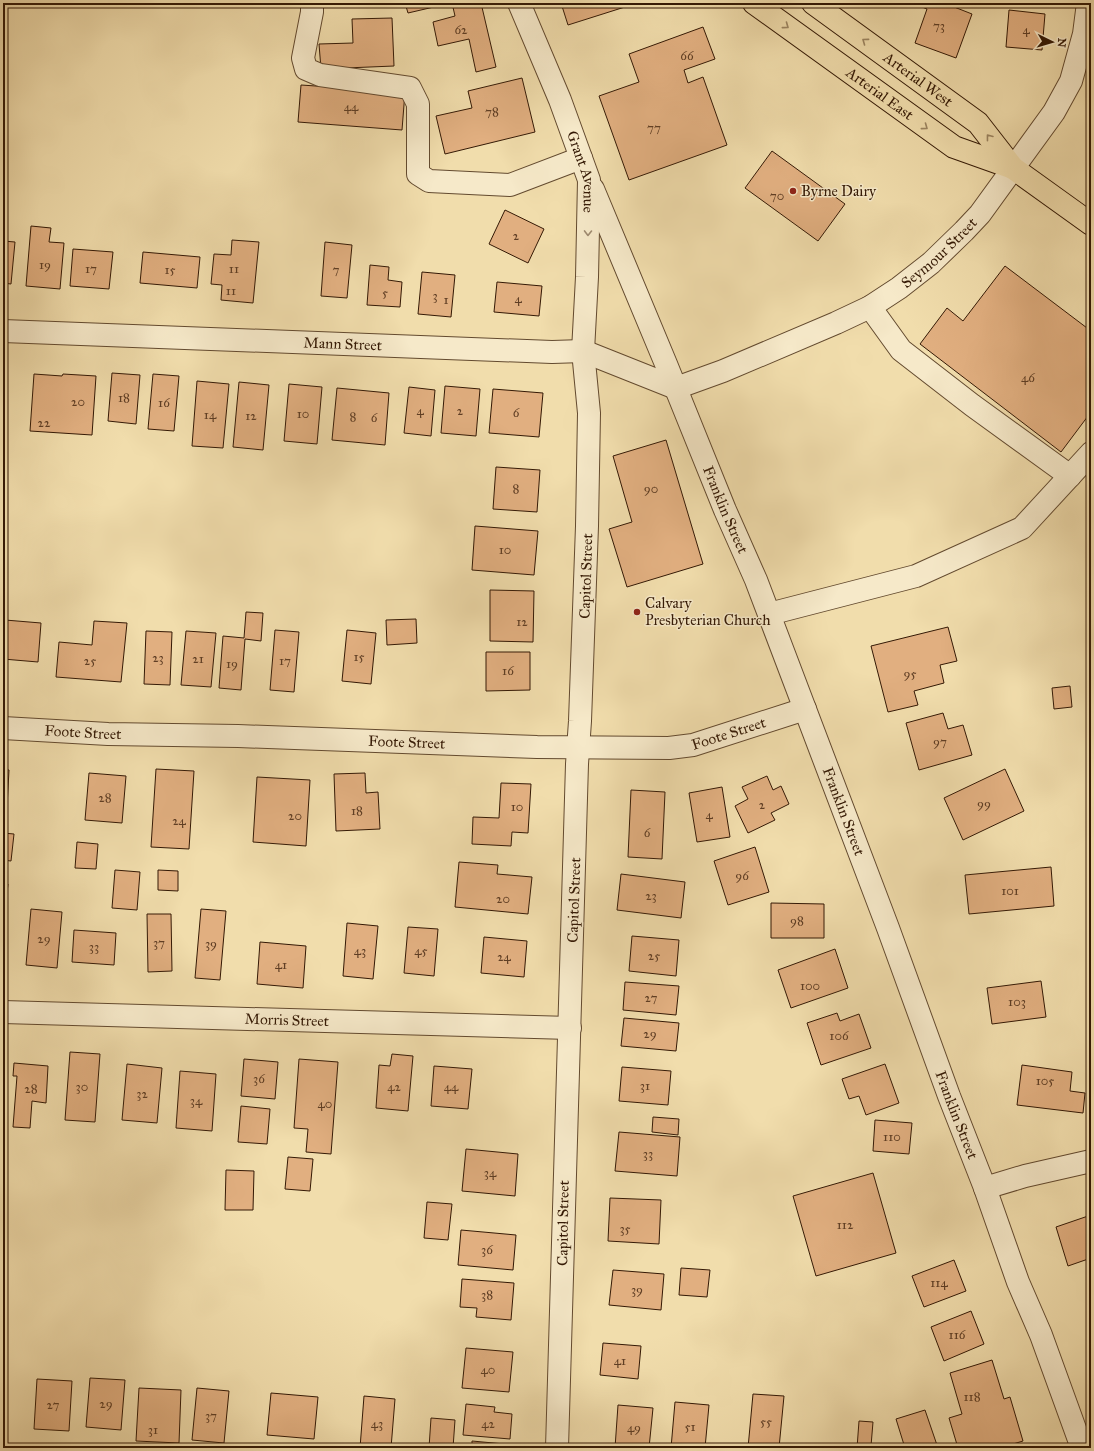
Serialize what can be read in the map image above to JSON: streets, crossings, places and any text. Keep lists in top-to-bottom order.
{
  "streets": {
    "highway": ["Arterial West", "Arterial East"],
    "street": [
      "Grant Avenue",
      "Seymour Street",
      "Mann Street",
      "Franklin Street",
      "Capitol Street",
      "Foote Street",
      "Morris Street"
    ]
  },
  "crossings": [
    ["Arterial West", "Arterial East"],
    ["Arterial West", "Seymour Street"],
    ["Arterial East", "Seymour Street"],
    ["Grant Avenue", "Mann Street"],
    ["Grant Avenue", "Franklin Street"],
    ["Grant Avenue", "Capitol Street"],
    ["Seymour Street", "Mann Street"],
    ["Seymour Street", "Franklin Street"],
    ["Mann Street", "Franklin Street"],
    ["Mann Street", "Capitol Street"],
    ["Franklin Street", "Foote Street"],
    ["Capitol Street", "Foote Street"],
    ["Capitol Street", "Morris Street"]
  ],
  "one_way": ["Arterial West", "Arterial East", "Grant Avenue"],
  "places": ["Byrne Dairy", "Calvary Presbyterian Church"],
  "house_numbers": [
    "73",
    "62",
    "4",
    "66",
    "44",
    "78",
    "77",
    "70",
    "2",
    "19",
    "17",
    "11",
    "15",
    "7",
    "11",
    "5",
    "3",
    "4",
    "1",
    "46",
    "18",
    "20",
    "16",
    "4",
    "2",
    "6",
    "10",
    "14",
    "12",
    "8",
    "6",
    "22",
    "8",
    "90",
    "10",
    "12",
    "15",
    "23",
    "21",
    "25",
    "17",
    "19",
    "16",
    "95",
    "97",
    "28",
    "99",
    "2",
    "10",
    "18",
    "4",
    "20",
    "24",
    "6",
    "96",
    "101",
    "23",
    "20",
    "98",
    "29",
    "37",
    "39",
    "33",
    "43",
    "45",
    "25",
    "24",
    "41",
    "100",
    "27",
    "103",
    "29",
    "106",
    "36",
    "105",
    "31",
    "30",
    "42",
    "44",
    "28",
    "32",
    "34",
    "40",
    "110",
    "33",
    "34",
    "112",
    "35",
    "36",
    "114",
    "39",
    "38",
    "116",
    "41",
    "40",
    "118",
    "29",
    "27",
    "37",
    "55",
    "43",
    "42",
    "51",
    "49",
    "31"
  ],
  "north": "right"
}
